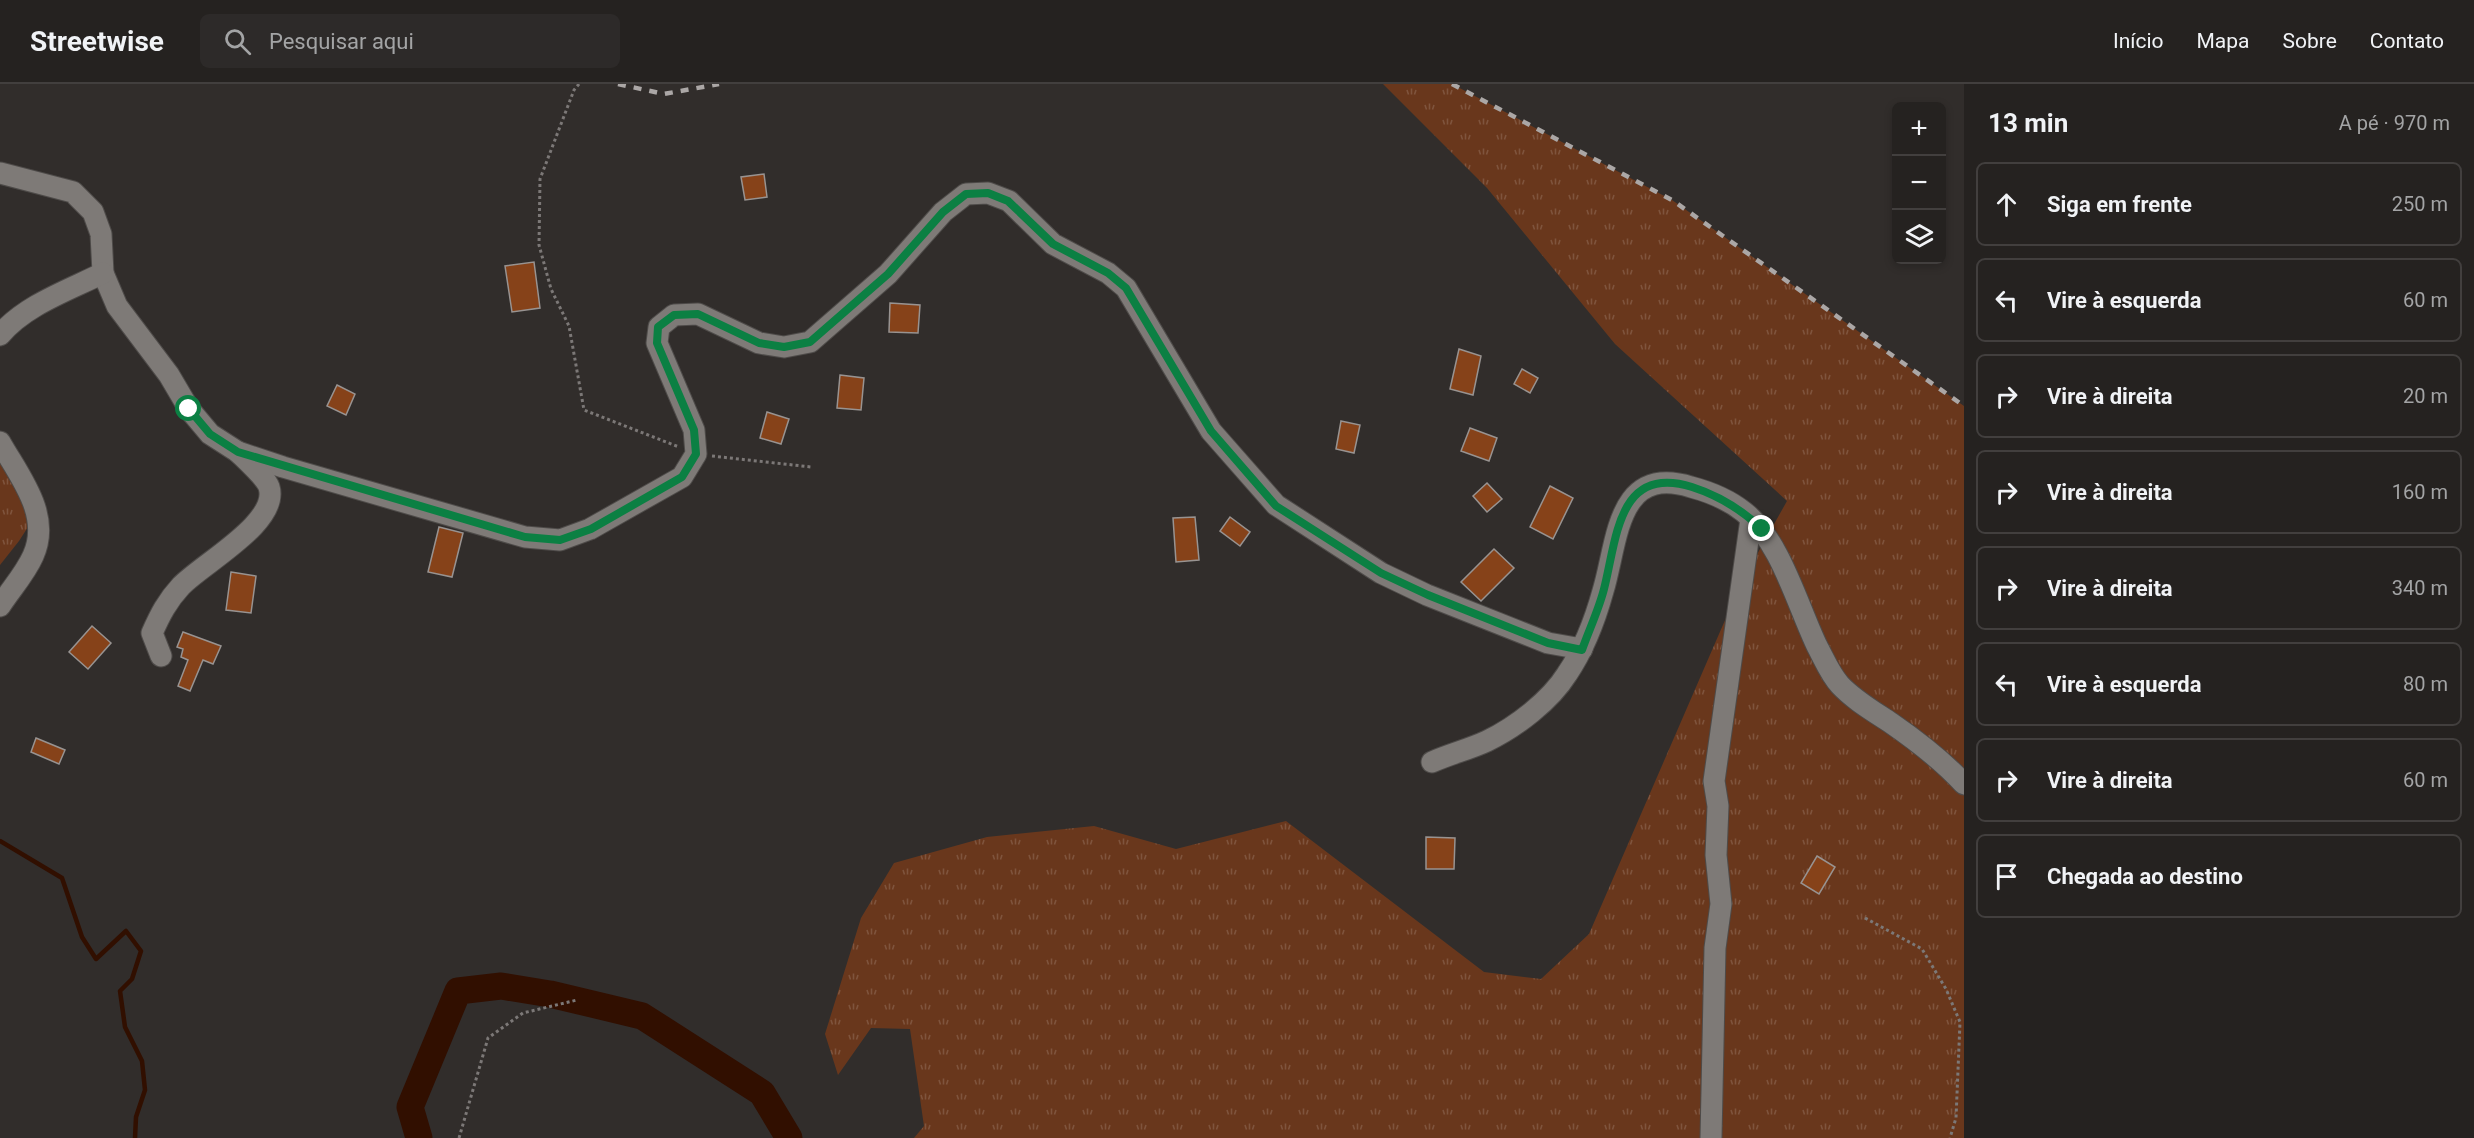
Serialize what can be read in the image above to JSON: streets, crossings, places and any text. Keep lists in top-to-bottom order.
{
  "page": {
    "header": "Streetwise",
    "search": "Pesquisar aqui",
    "nav": [
      "Início",
      "Mapa",
      "Sobre",
      "Contato"
    ],
    "heading": ["13 min", "A pé · 970 m"],
    "map_buttons": ["+", "−"],
    "list": [
      ["Siga em frente", "250 m"],
      ["Vire à esquerda", "60 m"],
      ["Vire à direita", "20 m"],
      ["Vire à direita", "160 m"],
      ["Vire à direita", "340 m"],
      ["Vire à esquerda", "80 m"],
      ["Vire à direita", "60 m"],
      "Chegada ao destino"
    ]
  }
}
